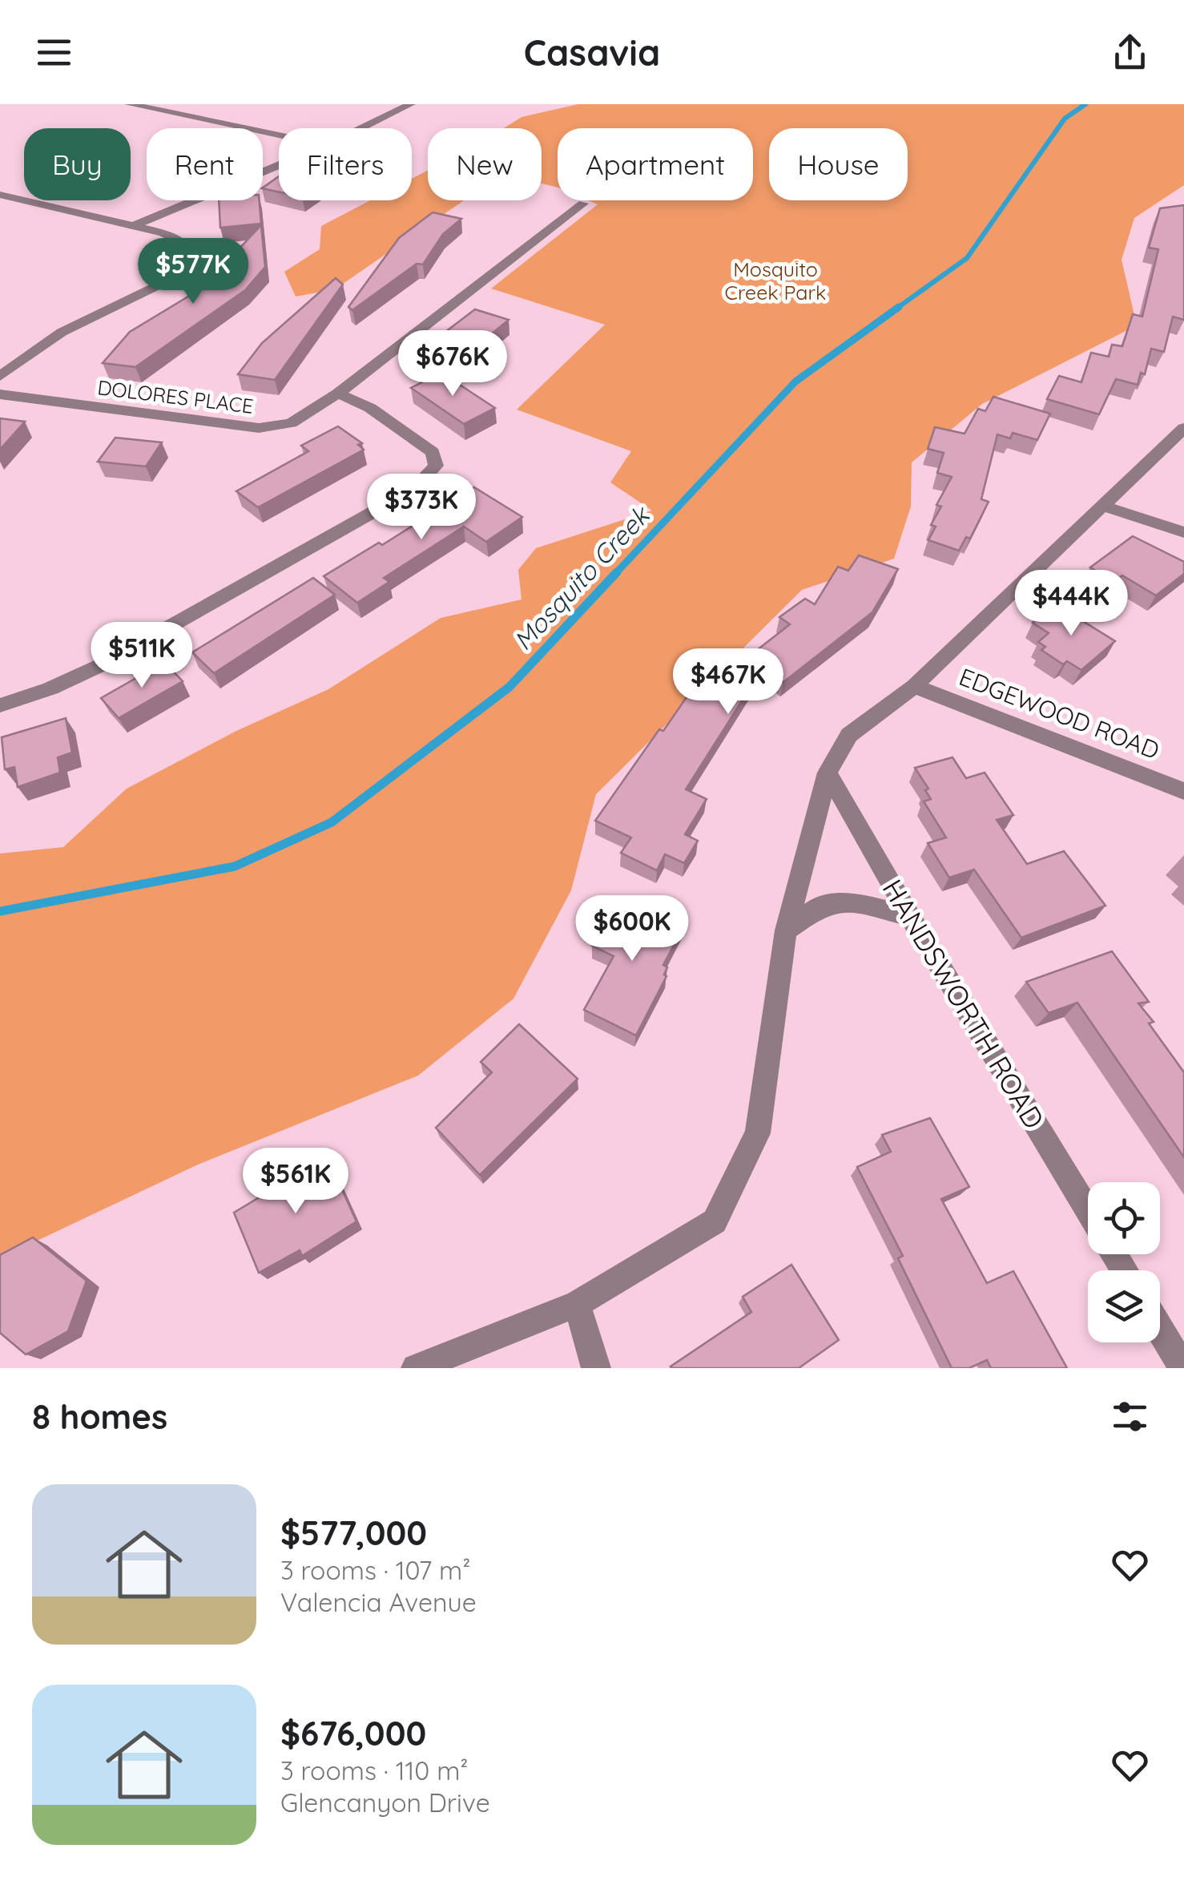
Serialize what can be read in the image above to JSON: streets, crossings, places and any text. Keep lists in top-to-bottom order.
{
  "streets": {
    "street": ["DOLORES PLACE", "EDGEWOOD ROAD", "HANDSWORTH ROAD"]
  },
  "water": ["Mosquito Creek"],
  "parks": ["Mosquito Creek Park"],
  "page": {
    "header": "Casavia",
    "chip": [
      "Buy",
      "Rent",
      "Filters",
      "New",
      "Apartment",
      "House"
    ],
    "price": [
      "$577K",
      "$676K",
      "$373K",
      "$444K",
      "$511K",
      "$467K",
      "$600K",
      "$561K"
    ],
    "heading": "8 homes",
    "list": [
      {
        "name": "$577,000",
        "note": "3 rooms · 107 m² · Valencia Avenue"
      },
      {
        "name": "$676,000",
        "note": "3 rooms · 110 m² · Glencanyon Drive"
      }
    ]
  }
}
